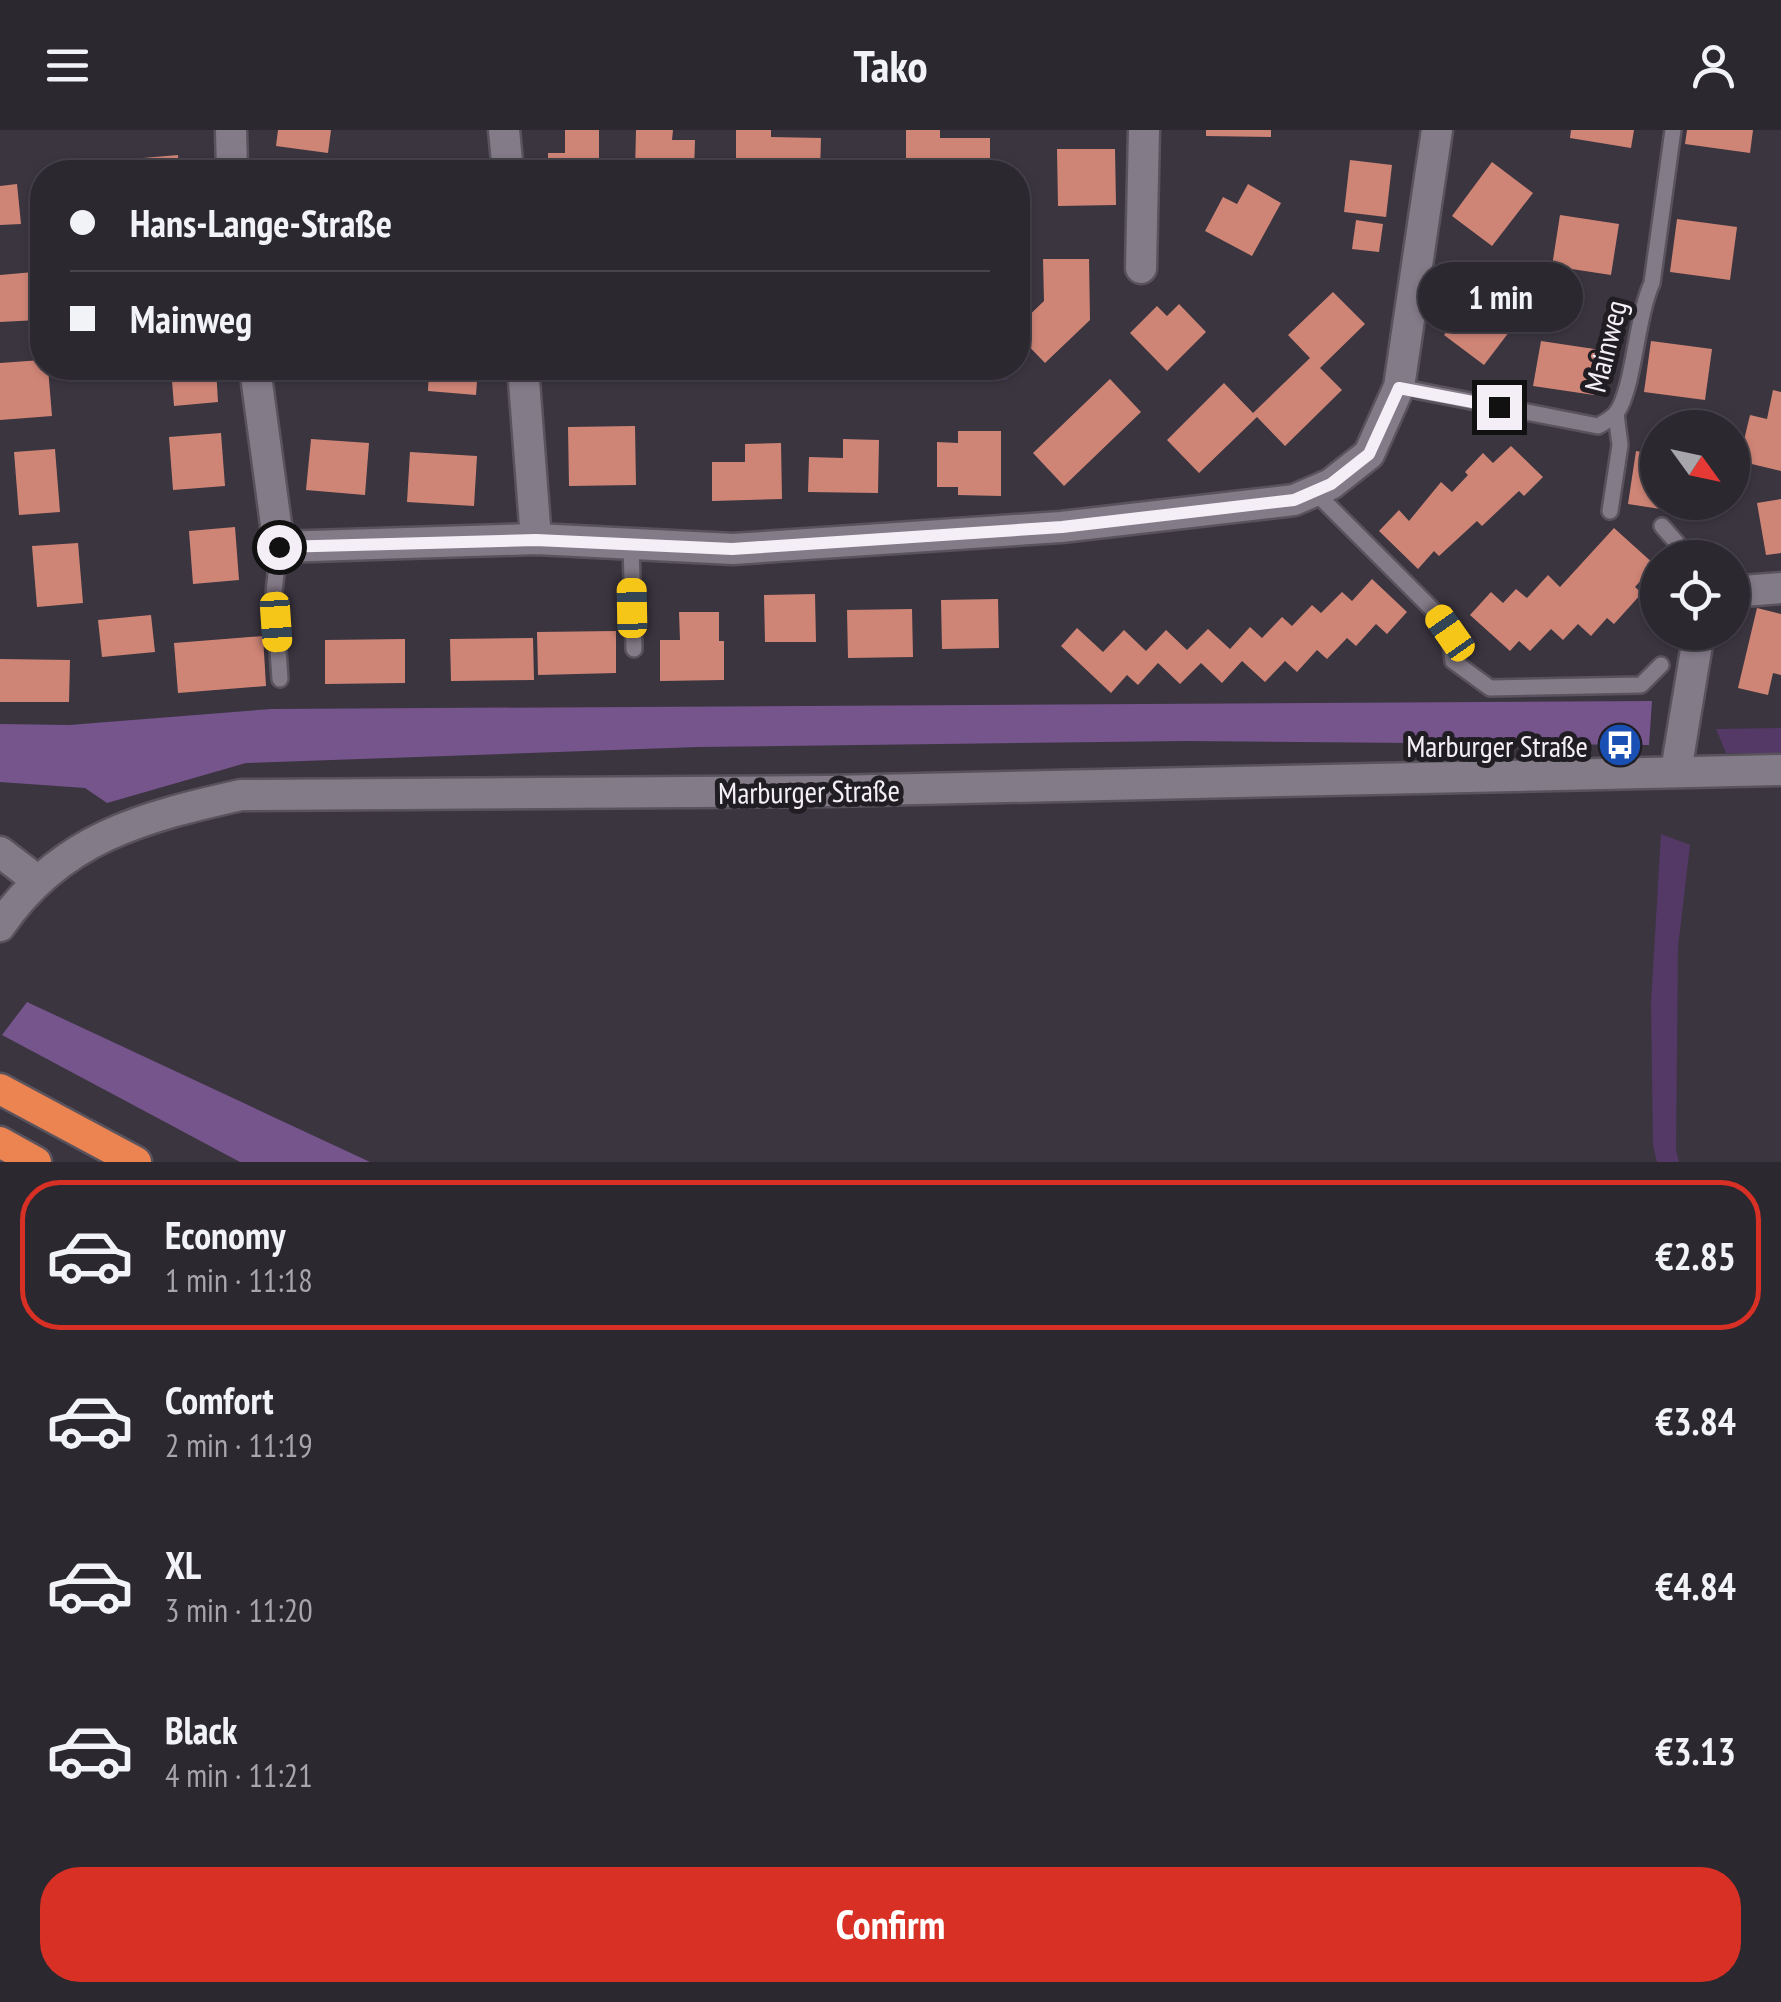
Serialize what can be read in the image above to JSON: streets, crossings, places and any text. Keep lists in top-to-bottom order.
{
  "streets": {
    "street": ["Marburger Straße"],
    "lane": ["Mainweg"]
  },
  "places": {
    "bus stop": ["Marburger Straße"]
  },
  "north": "bottom right",
  "page": {
    "header": "Tako",
    "banner": ["Hans-Lange-Straße", "Mainweg"],
    "bubble": "1 min",
    "list": [
      {
        "name": "Economy",
        "note": "1 min · 11:18",
        "value": "€2.85"
      },
      {
        "name": "Comfort",
        "note": "2 min · 11:19",
        "value": "€3.84"
      },
      {
        "name": "XL",
        "note": "3 min · 11:20",
        "value": "€4.84"
      },
      {
        "name": "Black",
        "note": "4 min · 11:21",
        "value": "€3.13"
      }
    ],
    "buttons": "Confirm"
  }
}
